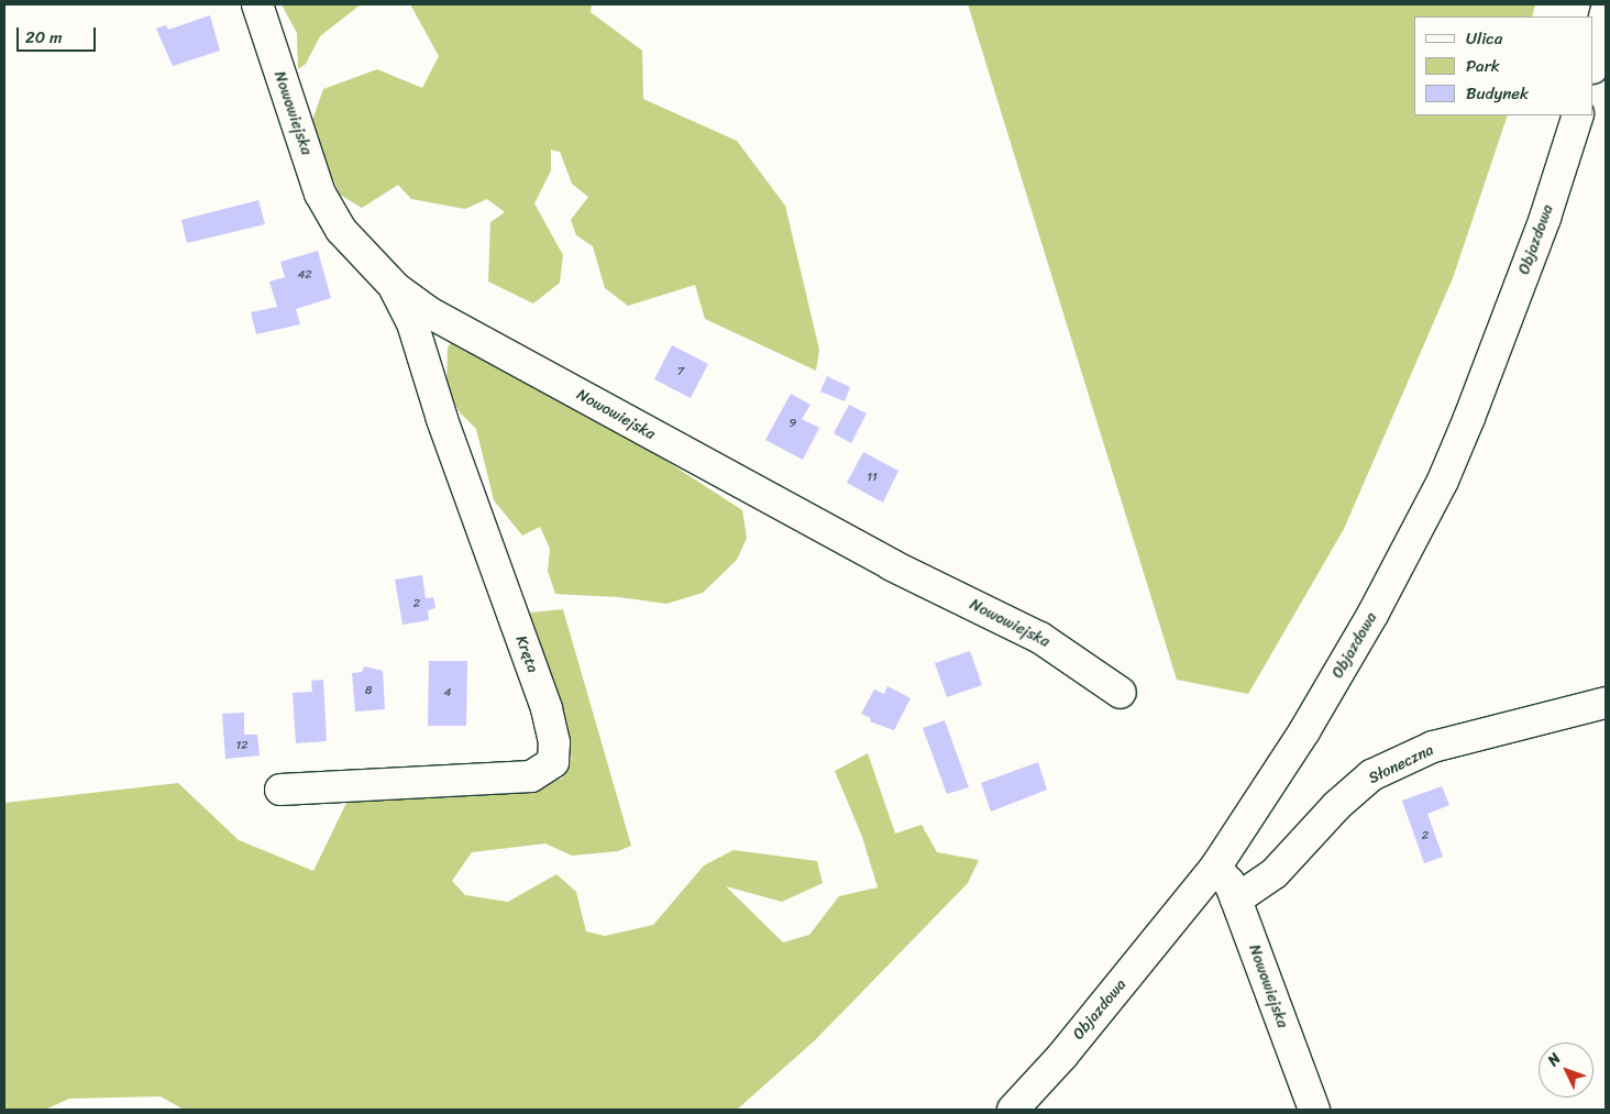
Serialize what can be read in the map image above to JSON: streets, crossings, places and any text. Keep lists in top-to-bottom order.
{
  "streets": {
    "street": [
      "Nowowiejska",
      "Objazdowa",
      "Kręta",
      "Słoneczna"
    ]
  },
  "crossings": [
    ["Nowowiejska", "Objazdowa"],
    ["Nowowiejska", "Kręta"],
    ["Nowowiejska", "Słoneczna"]
  ],
  "house_numbers": [
    "42",
    "7",
    "9",
    "11",
    "2",
    "8",
    "4",
    "12",
    "2"
  ],
  "legend": ["Ulica", "Park", "Budynek"],
  "scale_bar": "20 m",
  "north": "top left"
}
